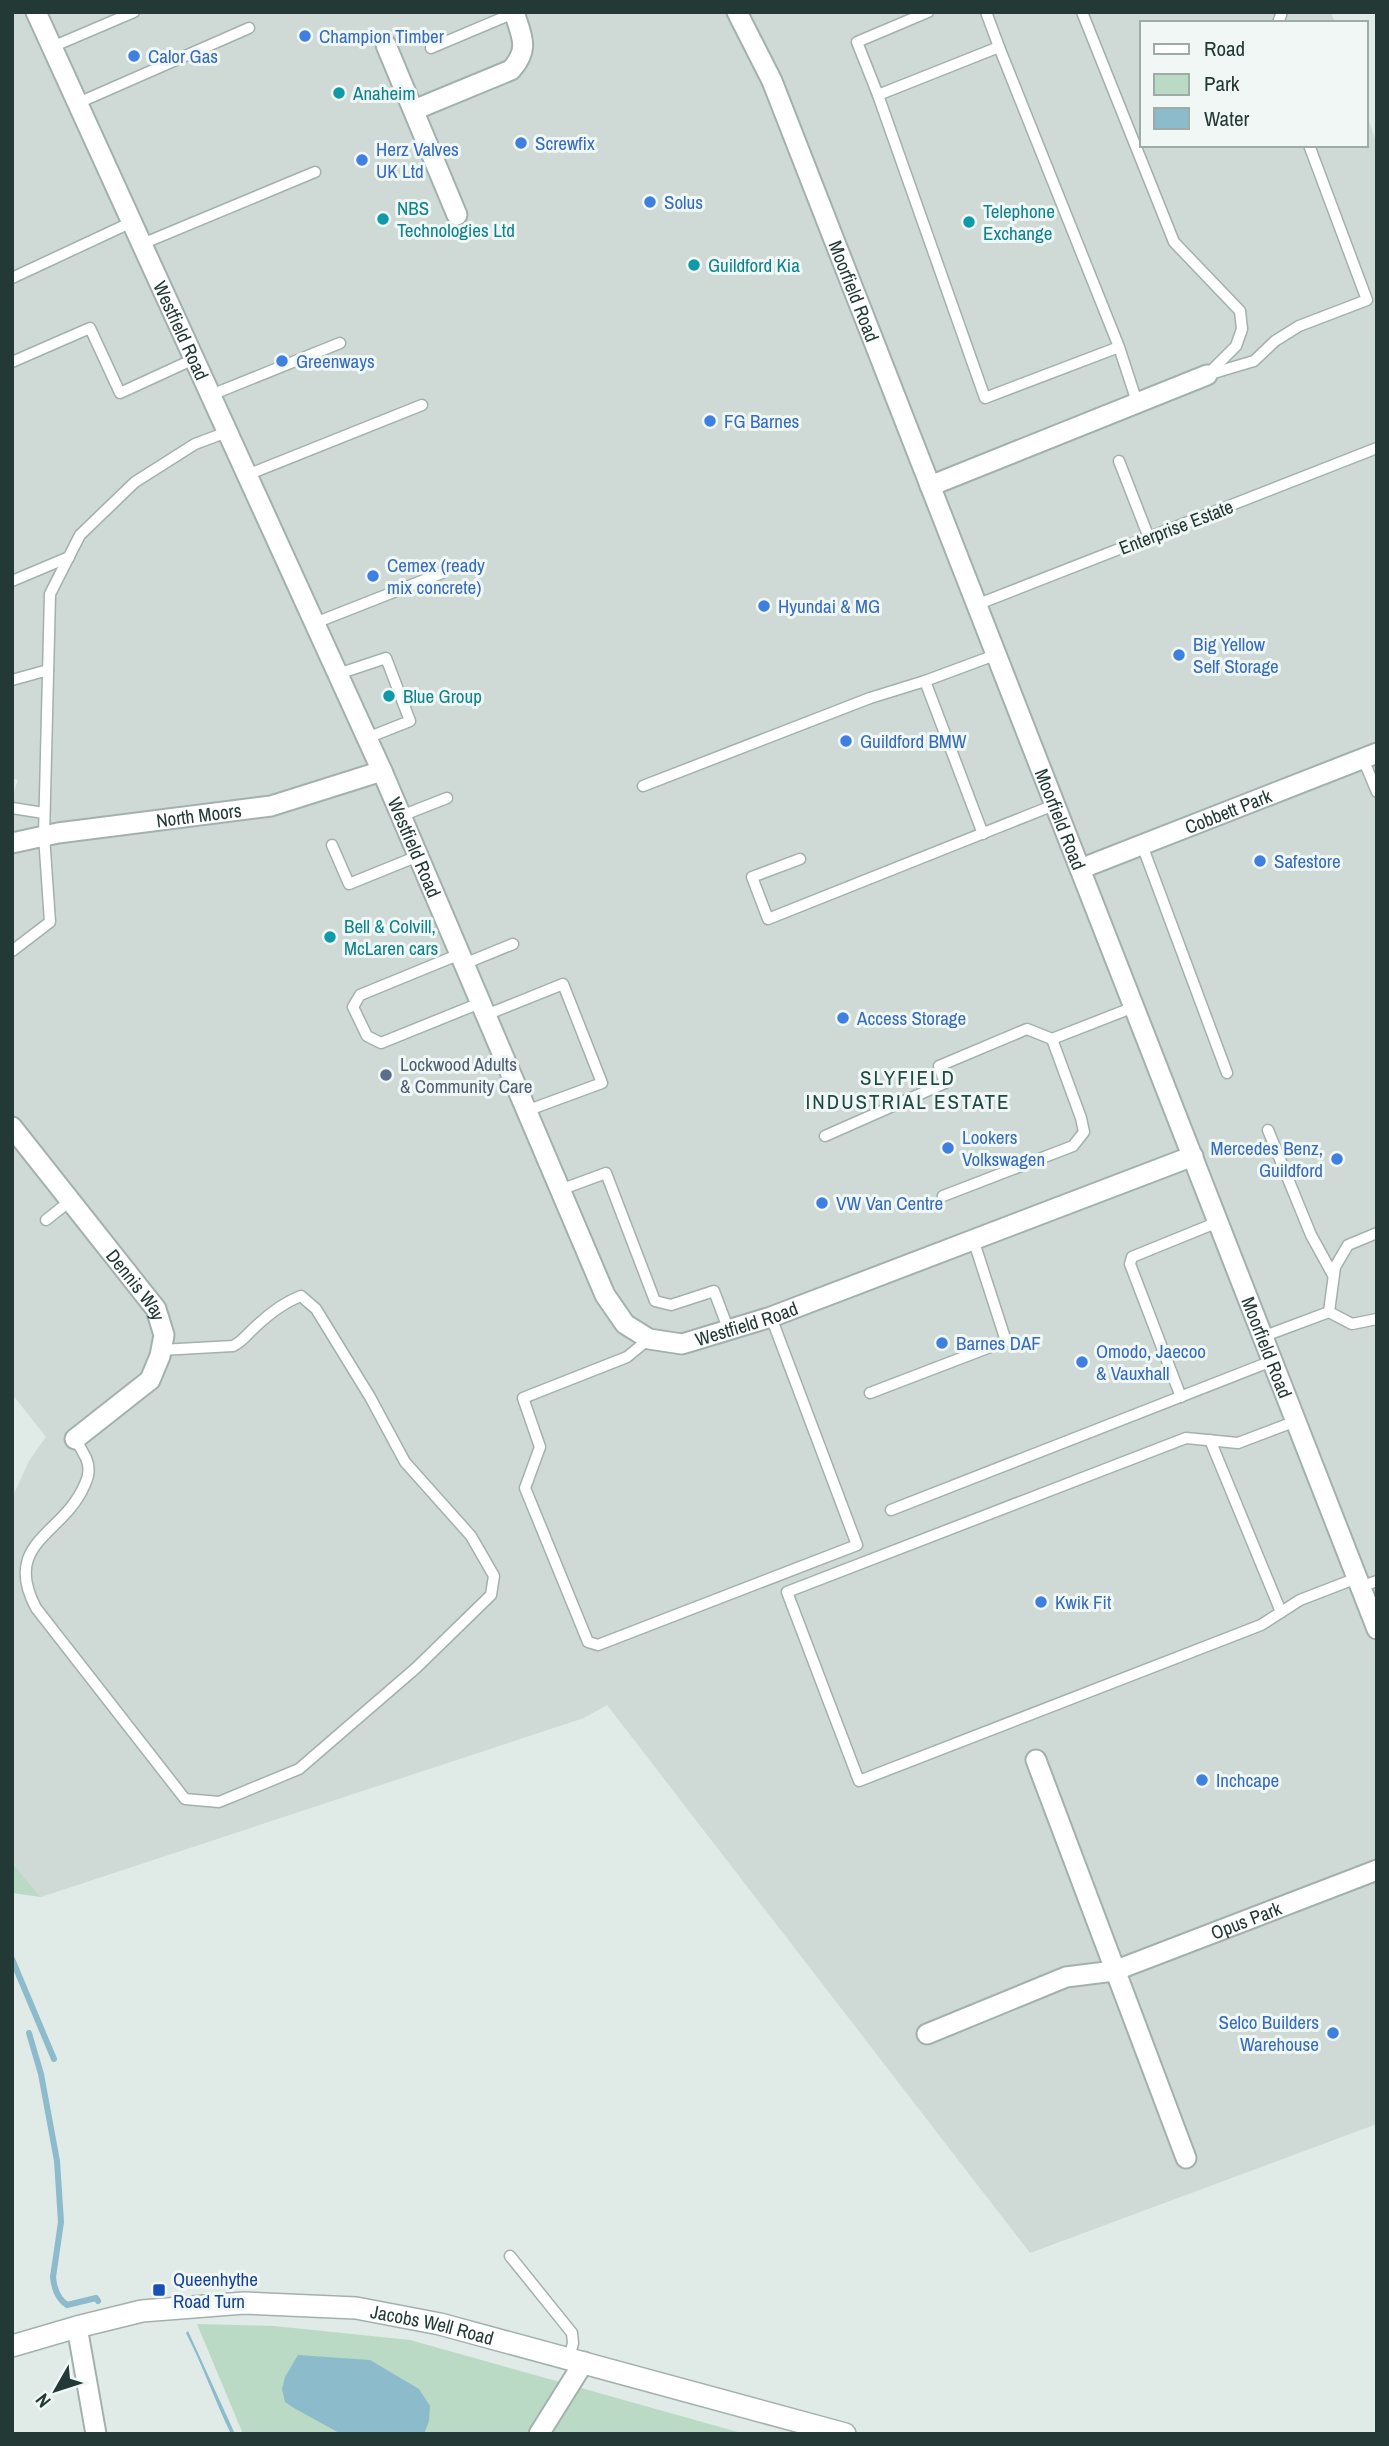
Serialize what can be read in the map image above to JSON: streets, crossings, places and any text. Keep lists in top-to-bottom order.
{
  "streets": {
    "street": [
      "Moorfield Road",
      "Westfield Road",
      "Cobbett Park",
      "North Moors",
      "Dennis Way",
      "Opus Park",
      "Jacobs Well Road"
    ],
    "lane": ["Enterprise Estate"]
  },
  "crossings": [
    ["Moorfield Road", "Westfield Road"],
    ["Moorfield Road", "Enterprise Estate"],
    ["Moorfield Road", "Cobbett Park"],
    ["Westfield Road", "North Moors"]
  ],
  "districts": ["SLYFIELD INDUSTRIAL ESTATE"],
  "places": {
    "other": [
      "Champion Timber",
      "Calor Gas",
      "Anaheim",
      "Screwfix",
      "Herz Valves UK Ltd",
      "Solus",
      "NBS Technologies Ltd",
      "Telephone Exchange",
      "Guildford Kia",
      "Greenways",
      "FG Barnes",
      "Cemex (ready mix concrete)",
      "Hyundai & MG",
      "Big Yellow Self Storage",
      "Blue Group",
      "Guildford BMW",
      "Safestore",
      "Bell & Colvill, McLaren cars",
      "Access Storage",
      "Lockwood Adults & Community Care",
      "Lookers Volkswagen",
      "Mercedes Benz, Guildford",
      "VW Van Centre",
      "Barnes DAF",
      "Omodo, Jaecoo & Vauxhall",
      "Kwik Fit",
      "Inchcape",
      "Selco Builders Warehouse"
    ],
    "transit": ["Queenhythe Road Turn"]
  },
  "legend": ["Road", "Park", "Water"],
  "north": "bottom left"
}
